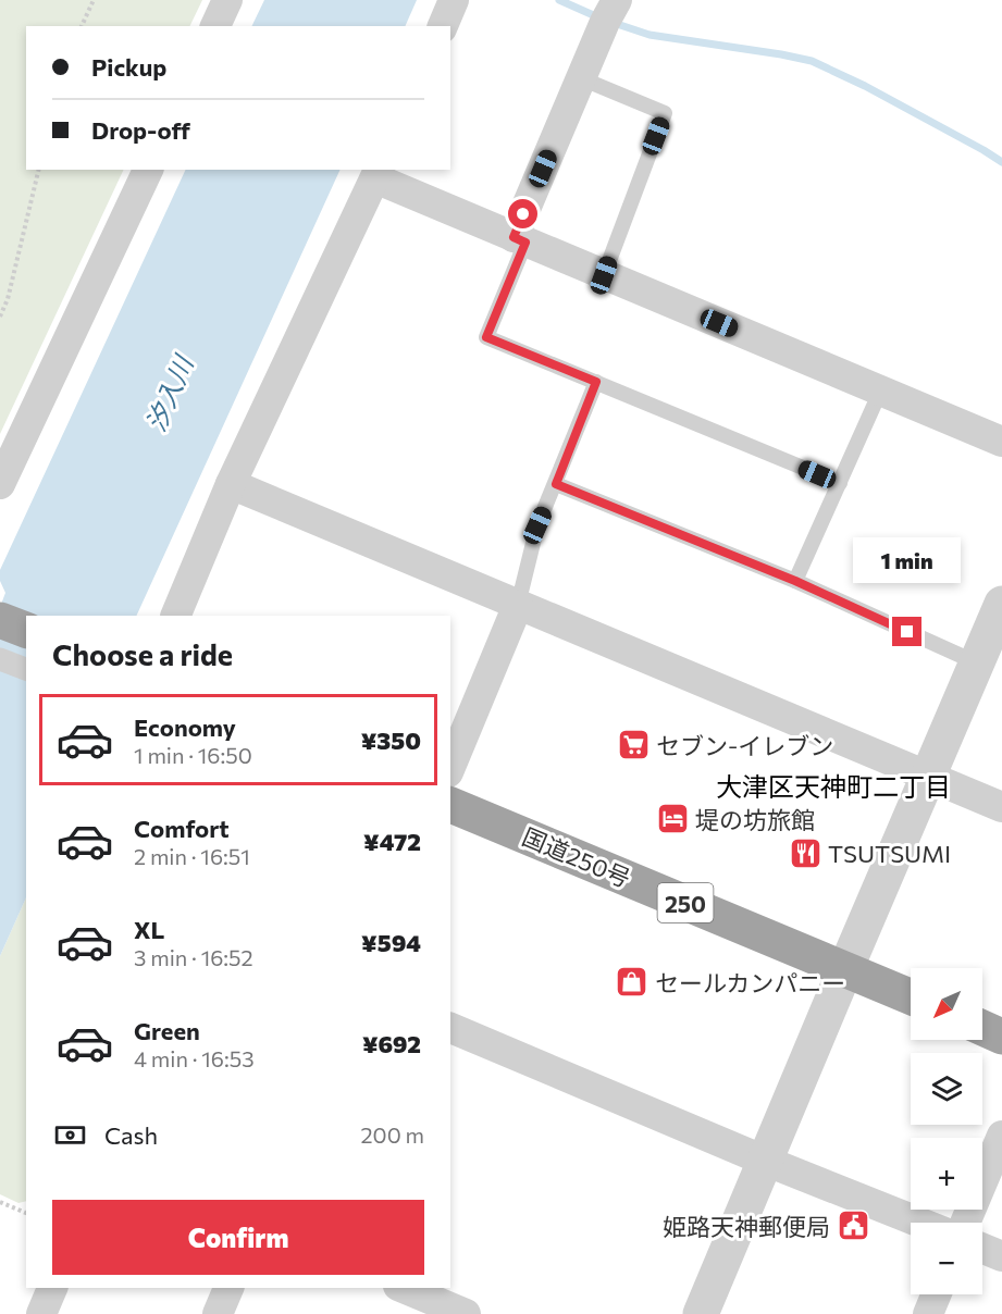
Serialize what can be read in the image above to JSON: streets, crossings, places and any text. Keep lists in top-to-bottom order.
{
  "streets": {
    "highway": ["国道250号", "250"]
  },
  "districts": ["大津区天神町二丁目"],
  "water": ["汐入川"],
  "places": {
    "supermarket": ["セブン-イレブン"],
    "hotel": ["堤の坊旅館"],
    "restaurant": ["TSUTSUMI"],
    "shop": ["セールカンパニー"],
    "public building": ["姫路天神郵便局"]
  },
  "north": "bottom left",
  "page": {
    "banner": ["Pickup", "Drop-off"],
    "bubble": "1 min",
    "heading": "Choose a ride",
    "list": [
      {
        "name": "Economy",
        "note": "1 min · 16:50",
        "value": "¥350"
      },
      {
        "name": "Comfort",
        "note": "2 min · 16:51",
        "value": "¥472"
      },
      {
        "name": "XL",
        "note": "3 min · 16:52",
        "value": "¥594"
      },
      {
        "name": "Green",
        "note": "4 min · 16:53",
        "value": "¥692"
      }
    ],
    "map_buttons": ["+", "−"],
    "pay": ["Cash", "200 m"],
    "buttons": "Confirm"
  }
}
